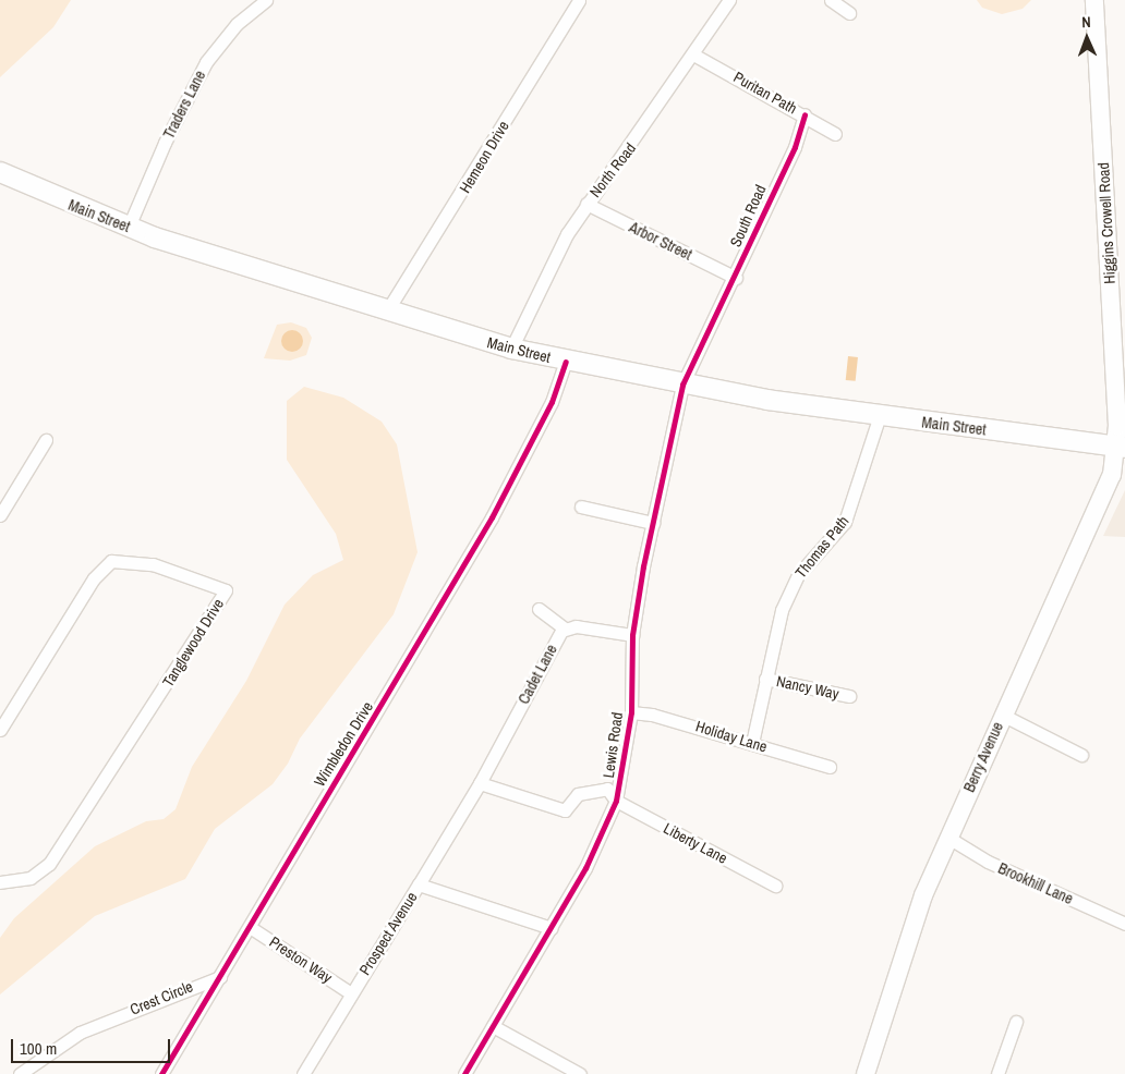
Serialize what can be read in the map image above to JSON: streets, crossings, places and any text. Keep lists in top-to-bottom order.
{
  "streets": {
    "main road": ["Main Street"],
    "street": [
      "Puritan Path",
      "Traders Lane",
      "Hemeon Drive",
      "North Road",
      "South Road",
      "Higgins Crowell Road",
      "Arbor Street",
      "Thomas Path",
      "Tanglewood Drive",
      "Cadet Lane",
      "Nancy Way",
      "Holiday Lane",
      "Wimbledon Drive",
      "Lewis Road",
      "Berry Avenue",
      "Liberty Lane",
      "Brookhill Lane",
      "Prospect Avenue",
      "Preston Way",
      "Crest Circle"
    ]
  },
  "crossings": [
    ["Puritan Path", "North Road"],
    ["Puritan Path", "South Road"],
    ["Traders Lane", "Main Street"],
    ["Hemeon Drive", "Main Street"],
    ["North Road", "Main Street"],
    ["North Road", "Arbor Street"],
    ["Main Street", "South Road"],
    ["Main Street", "Higgins Crowell Road"],
    ["Main Street", "Thomas Path"],
    ["Main Street", "Wimbledon Drive"],
    ["Main Street", "Lewis Road"],
    ["Main Street", "Berry Avenue"],
    ["South Road", "Arbor Street"],
    ["South Road", "Lewis Road"],
    ["Higgins Crowell Road", "Berry Avenue"],
    ["Thomas Path", "Nancy Way"],
    ["Thomas Path", "Holiday Lane"],
    ["Cadet Lane", "Lewis Road"],
    ["Cadet Lane", "Prospect Avenue"],
    ["Holiday Lane", "Lewis Road"],
    ["Wimbledon Drive", "Preston Way"],
    ["Wimbledon Drive", "Crest Circle"],
    ["Lewis Road", "Liberty Lane"],
    ["Lewis Road", "Prospect Avenue"],
    ["Berry Avenue", "Brookhill Lane"],
    ["Prospect Avenue", "Preston Way"]
  ],
  "scale_bar": "100 m",
  "north": "top"
}
